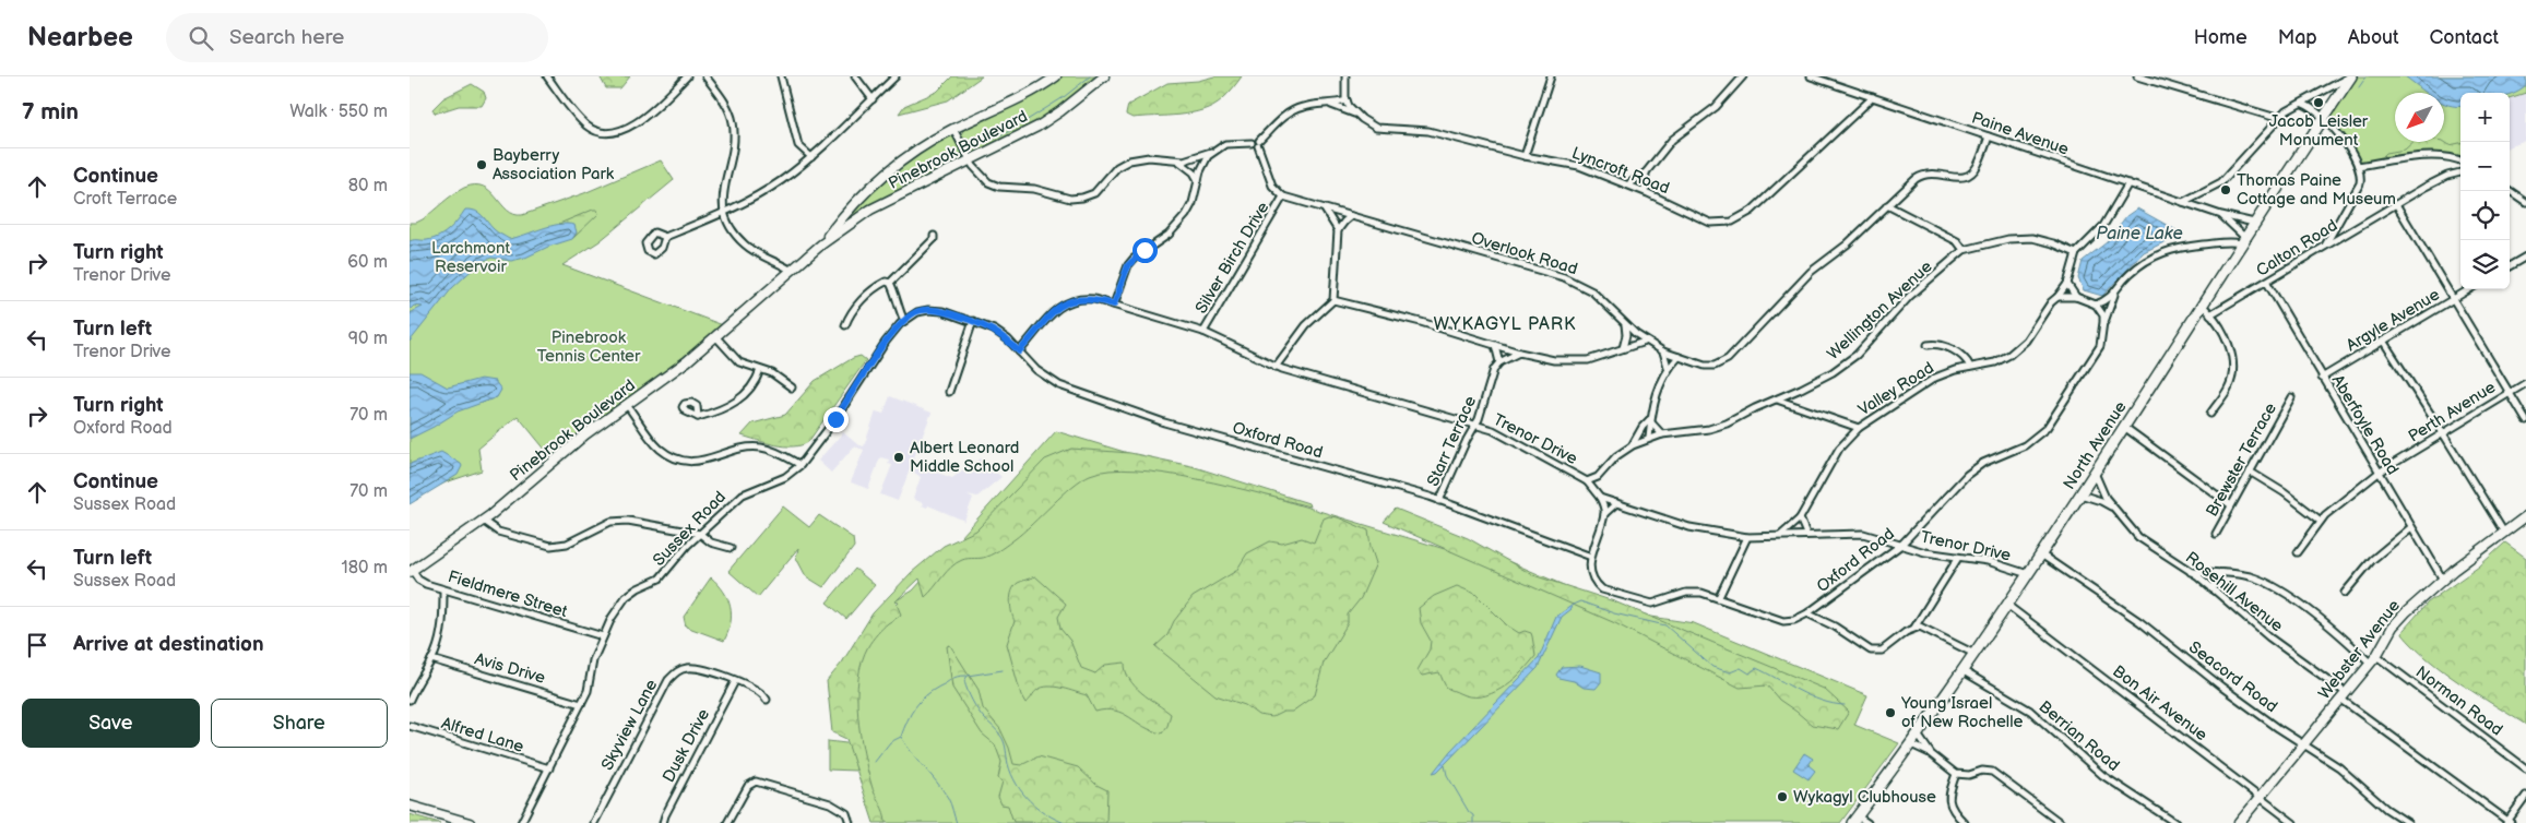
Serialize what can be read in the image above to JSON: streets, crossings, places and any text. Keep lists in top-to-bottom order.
{
  "streets": {
    "main road": ["North Avenue"],
    "street": [
      "Paine Avenue",
      "Pinebrook Boulevard",
      "Lyncroft Road",
      "Calton Road",
      "Overlook Road",
      "Silver Birch Drive",
      "Wellington Avenue",
      "Argyle Avenue",
      "Valley Road",
      "Perth Avenue",
      "Aberfoyle Road",
      "Trenor Drive",
      "Oxford Road",
      "Starr Terrace",
      "Brewster Terrace",
      "Sussex Road",
      "Rosehill Avenue",
      "Fieldmere Street",
      "Webster Avenue",
      "Avis Drive",
      "Seacord Road",
      "Norman Road",
      "Bon Air Avenue",
      "Skyview Lane",
      "Alfred Lane",
      "Berrian Road",
      "Dusk Drive"
    ]
  },
  "crossings": [
    ["Paine Avenue", "Lyncroft Road"],
    ["Paine Avenue", "Overlook Road"],
    ["Paine Avenue", "North Avenue"],
    ["Pinebrook Boulevard", "Fieldmere Street"],
    ["Calton Road", "Aberfoyle Road"],
    ["Overlook Road", "Silver Birch Drive"],
    ["Silver Birch Drive", "Trenor Drive"],
    ["Wellington Avenue", "Valley Road"],
    ["Wellington Avenue", "Trenor Drive"],
    ["Argyle Avenue", "Aberfoyle Road"],
    ["Valley Road", "Trenor Drive"],
    ["Perth Avenue", "Aberfoyle Road"],
    ["Aberfoyle Road", "Webster Avenue"],
    ["Trenor Drive", "Oxford Road"],
    ["Trenor Drive", "Starr Terrace"],
    ["Trenor Drive", "North Avenue"],
    ["Oxford Road", "Starr Terrace"],
    ["Oxford Road", "Sussex Road"],
    ["North Avenue", "Rosehill Avenue"],
    ["North Avenue", "Seacord Road"],
    ["North Avenue", "Bon Air Avenue"],
    ["North Avenue", "Berrian Road"],
    ["Sussex Road", "Fieldmere Street"],
    ["Sussex Road", "Avis Drive"],
    ["Sussex Road", "Alfred Lane"],
    ["Rosehill Avenue", "Webster Avenue"],
    ["Rosehill Avenue", "Norman Road"],
    ["Webster Avenue", "Seacord Road"],
    ["Webster Avenue", "Norman Road"],
    ["Webster Avenue", "Bon Air Avenue"],
    ["Skyview Lane", "Dusk Drive"]
  ],
  "districts": ["WYKAGYL PARK"],
  "water": ["Paine Lake"],
  "parks": ["Larchmont Reservoir", "Pinebrook Tennis Center"],
  "places": [
    "Jacob Leisler Monument",
    "Bayberry Association Park",
    "Thomas Paine Cottage and Museum",
    "Albert Leonard Middle School",
    "Young Israel of New Rochelle",
    "Wykagyl Clubhouse"
  ],
  "north": "bottom left",
  "page": {
    "header": "Nearbee",
    "search": "Search here",
    "nav": [
      "Home",
      "Map",
      "About",
      "Contact"
    ],
    "heading": ["7 min", "Walk · 550 m"],
    "map_buttons": ["+", "−"],
    "list": [
      ["Continue", "Croft Terrace", "80 m"],
      ["Turn right", "Trenor Drive", "60 m"],
      ["Turn left", "Trenor Drive", "90 m"],
      ["Turn right", "Oxford Road", "70 m"],
      ["Continue", "Sussex Road", "70 m"],
      ["Turn left", "Sussex Road", "180 m"],
      "Arrive at destination"
    ],
    "buttons": ["Save", "Share"]
  }
}
